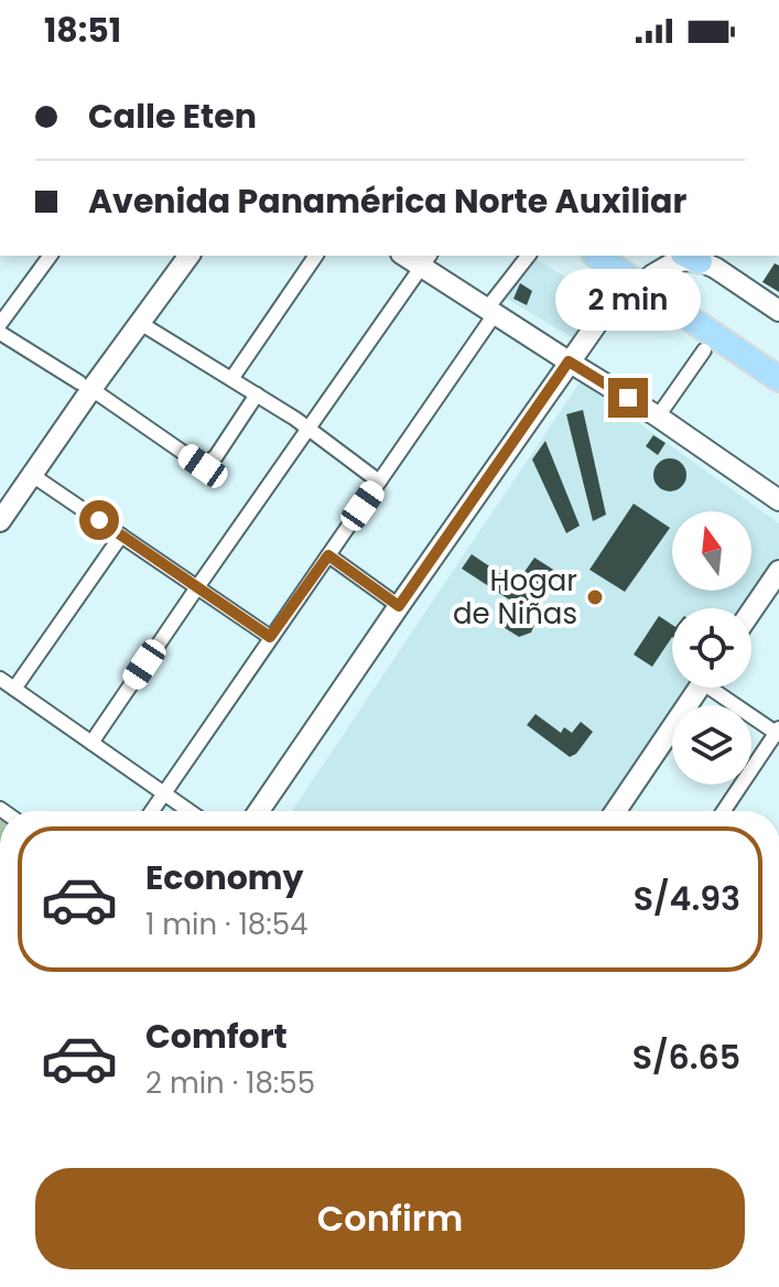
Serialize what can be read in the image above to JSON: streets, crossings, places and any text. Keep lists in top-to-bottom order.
{
  "places": ["Hogar de Niñas"],
  "north": "top",
  "page": {
    "status": "18:51",
    "banner": ["Calle Eten", "Avenida Panamérica Norte Auxiliar"],
    "bubble": "2 min",
    "list": [
      {
        "name": "Economy",
        "note": "1 min · 18:54",
        "value": "S/4.93"
      },
      {
        "name": "Comfort",
        "note": "2 min · 18:55",
        "value": "S/6.65"
      }
    ],
    "buttons": "Confirm"
  }
}
